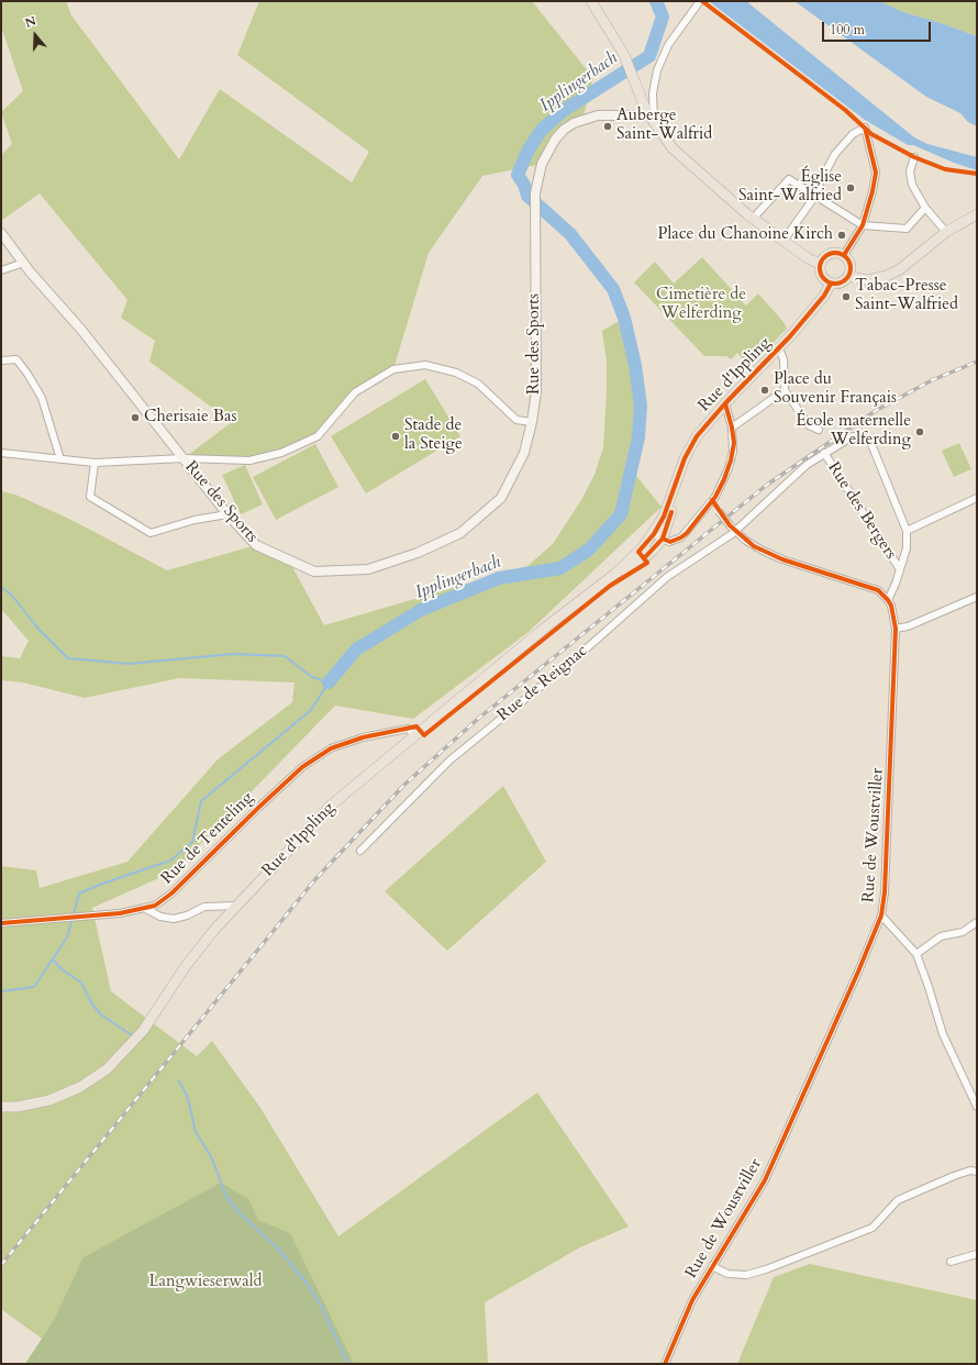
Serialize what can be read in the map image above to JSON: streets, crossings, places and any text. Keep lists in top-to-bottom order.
{
  "streets": {
    "main road": ["Rue d'Ippling"],
    "street": [
      "Rue des Sports",
      "Rue des Bergers",
      "Rue de Reignac",
      "Rue de Woustviller",
      "Rue de Tenteling"
    ]
  },
  "crossings": [
    ["Rue d'Ippling", "Rue de Tenteling"],
    ["Rue des Bergers", "Rue de Reignac"]
  ],
  "water": ["Ipplingerbach"],
  "parks": ["Cimetière de Welferding", "Langwieserwald"],
  "places": [
    "Auberge Saint-Walfrid",
    "Église Saint-Walfried",
    "Place du Chanoine Kirch",
    "Tabac-Presse Saint-Walfried",
    "Place du Souvenir Français",
    "Cherisaie Bas",
    "École maternelle Welferding",
    "Stade de la Steige"
  ],
  "scale_bar": "100 m",
  "north": "top"
}
